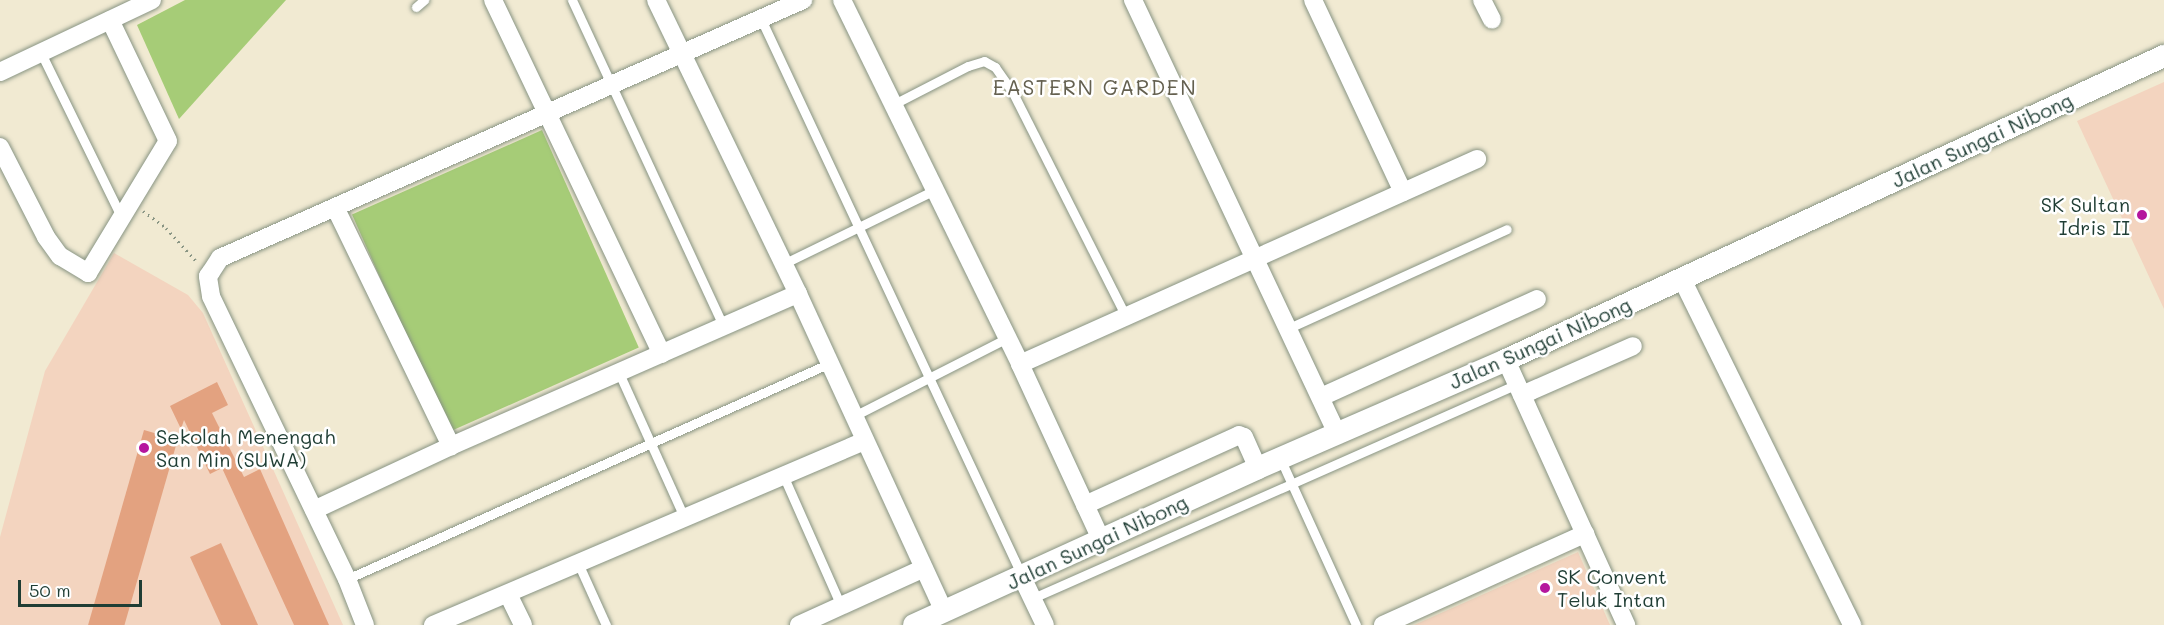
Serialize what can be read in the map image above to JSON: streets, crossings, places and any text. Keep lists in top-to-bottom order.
{
  "streets": {
    "street": ["Jalan Sungai Nibong"]
  },
  "districts": ["EASTERN GARDEN"],
  "places": ["SK Sultan Idris II", "Sekolah Menengah San Min (SUWA)", "SK Convent Teluk Intan"],
  "scale_bar": "50 m"
}
